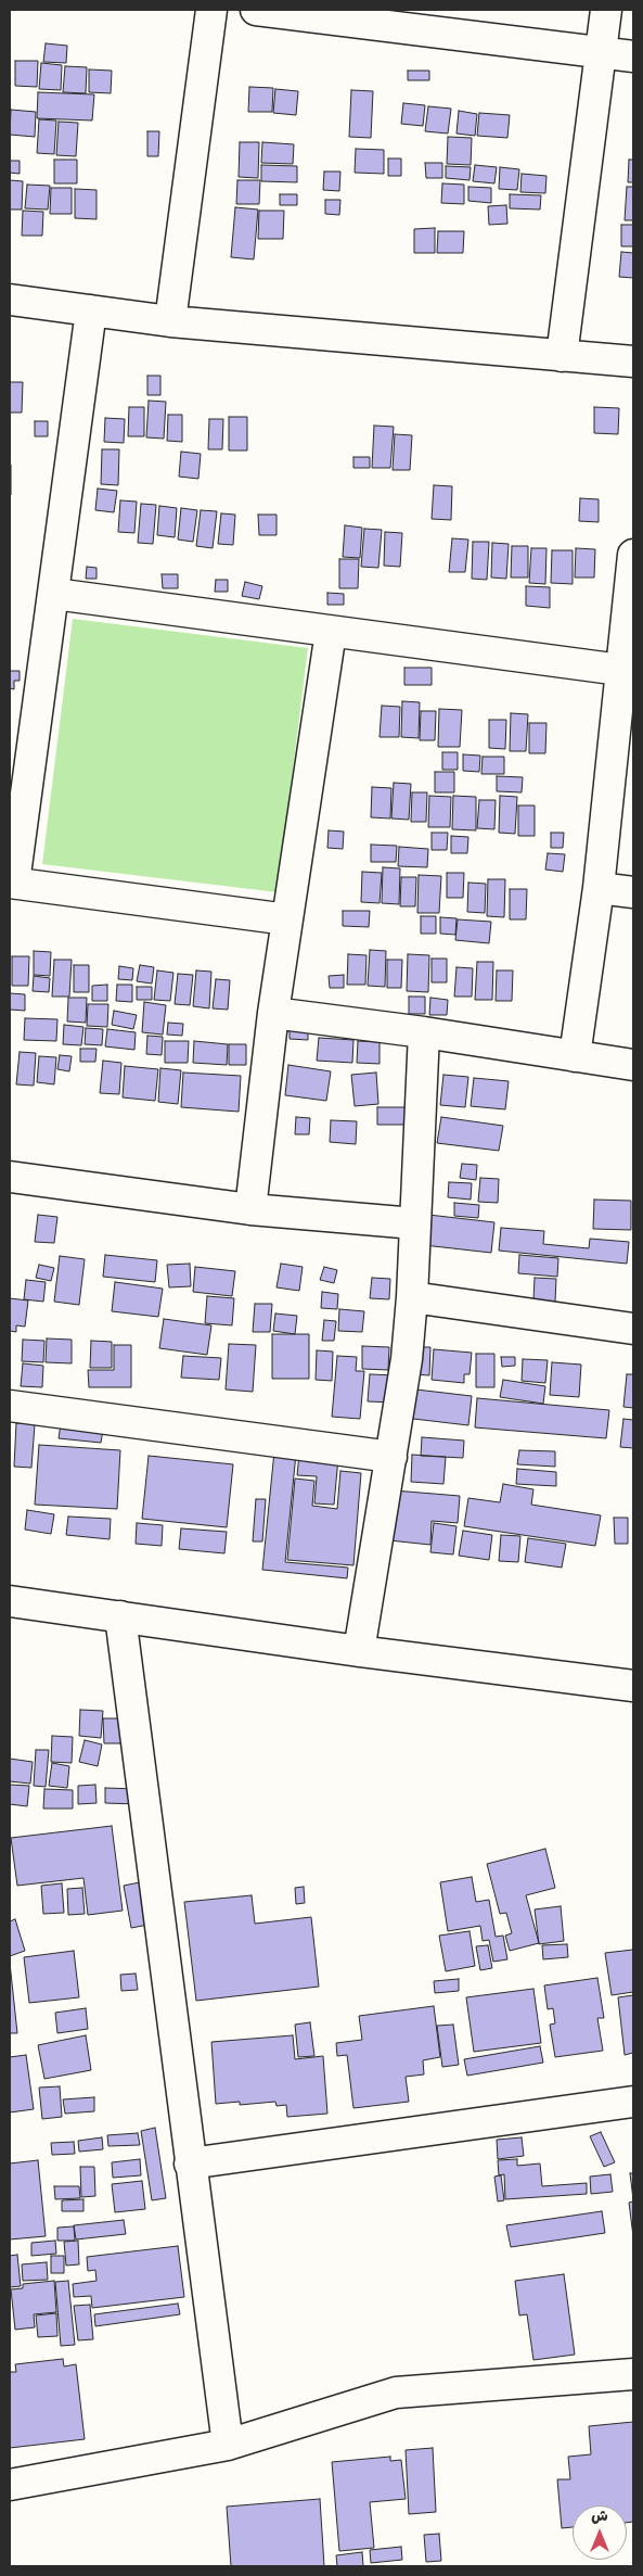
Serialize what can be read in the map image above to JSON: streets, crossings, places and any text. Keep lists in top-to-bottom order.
{
  "north": "top"
}
